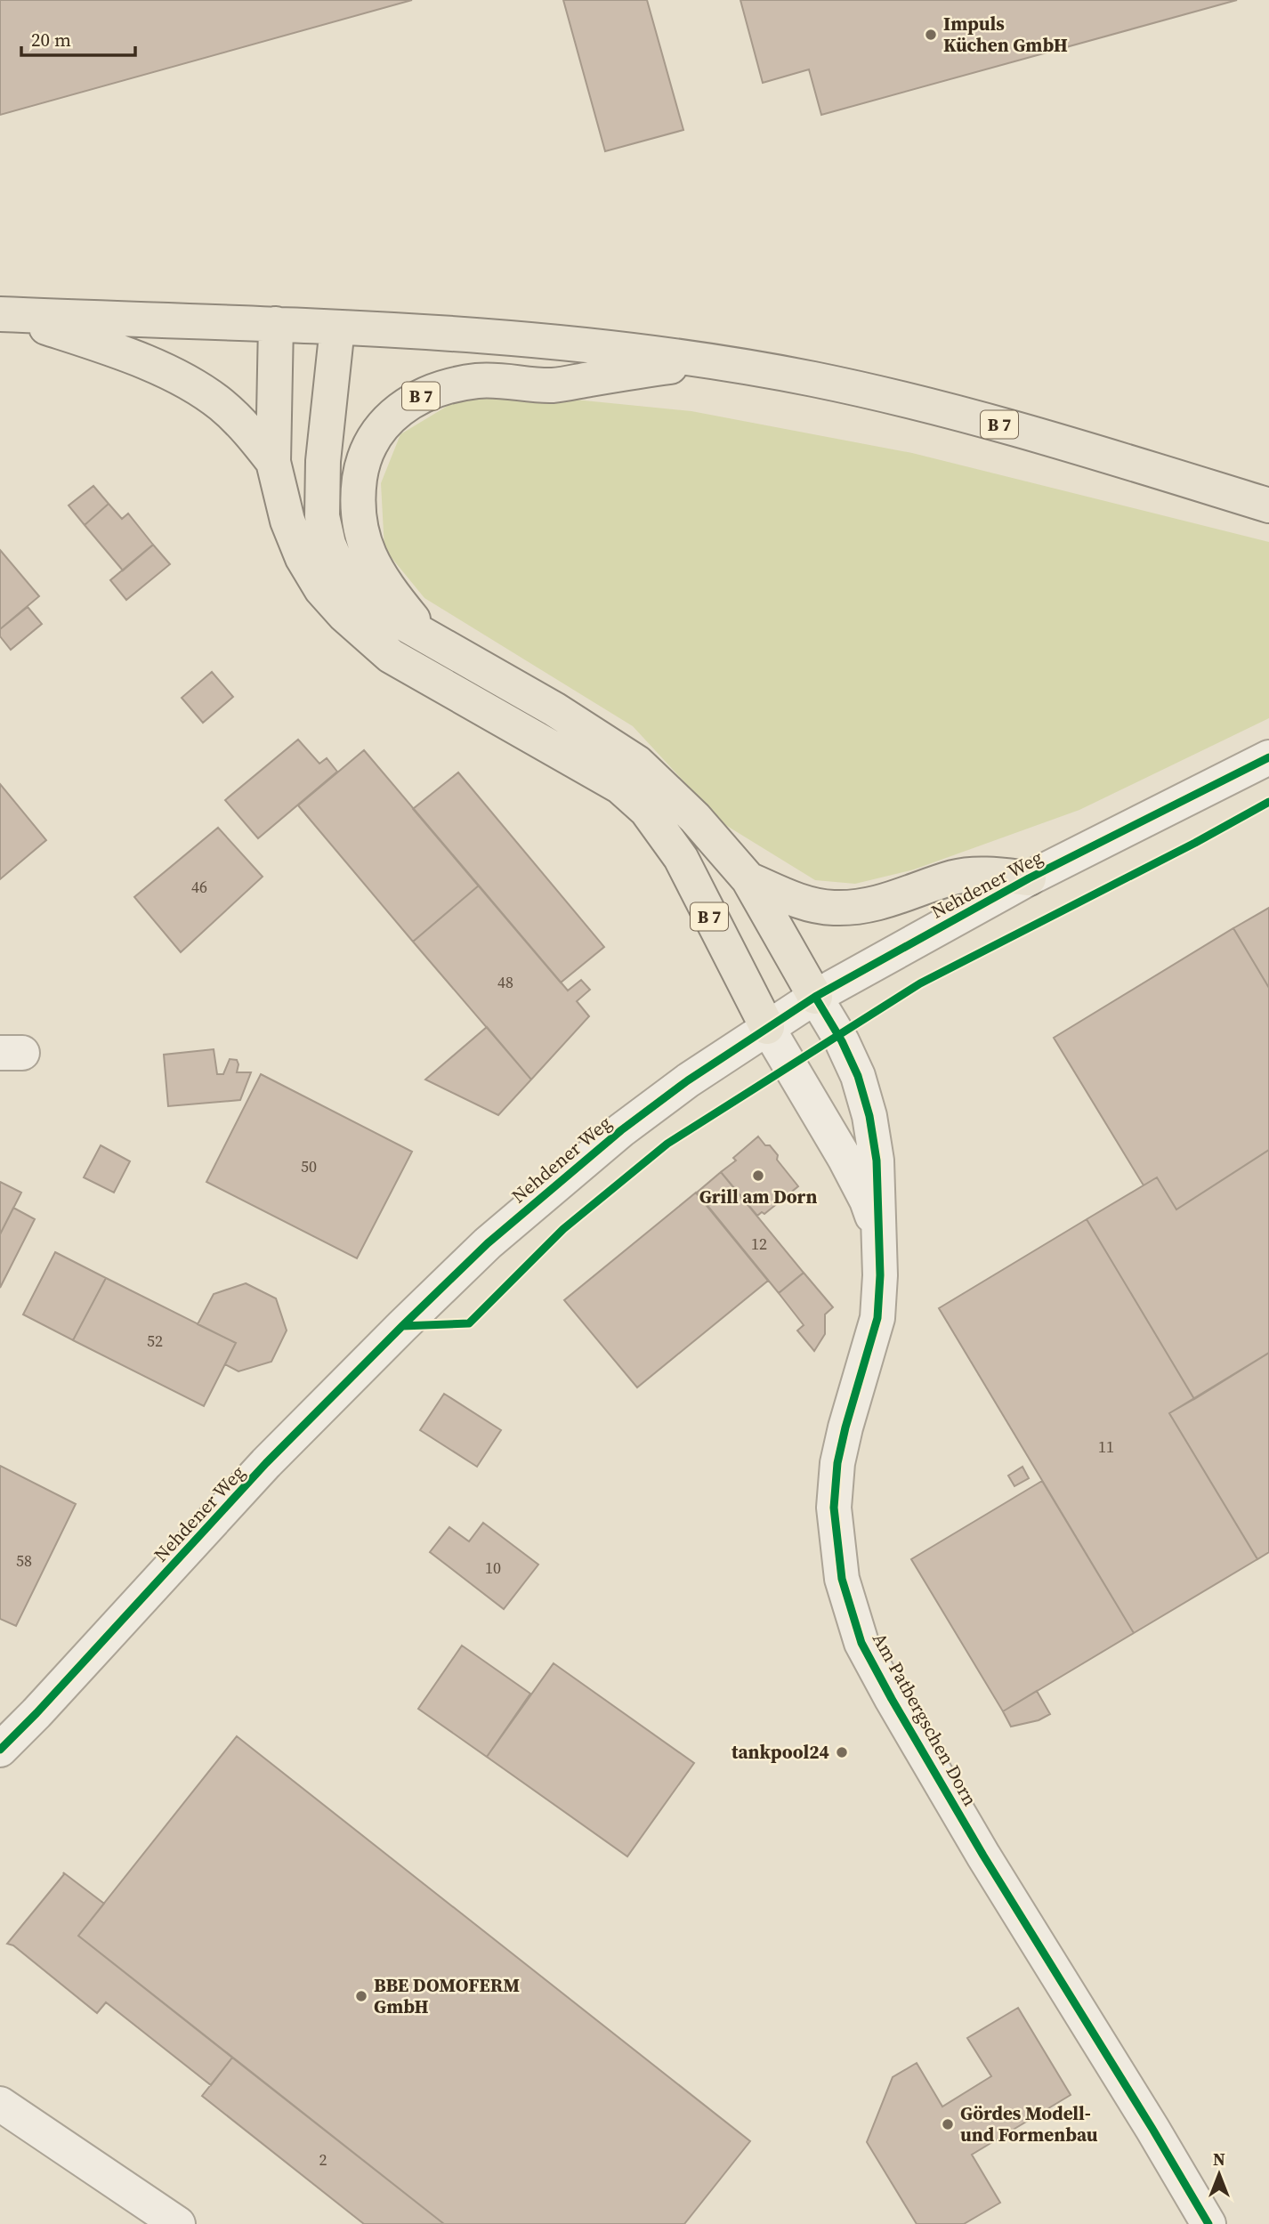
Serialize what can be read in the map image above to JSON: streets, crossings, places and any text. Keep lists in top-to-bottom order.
{
  "streets": {
    "main road": ["B 7"],
    "street": ["Nehdener Weg", "Am Patbergschen Dorn"]
  },
  "crossings": [
    ["B 7", "Nehdener Weg"],
    ["B 7", "Am Patbergschen Dorn"],
    ["Nehdener Weg", "Am Patbergschen Dorn"]
  ],
  "places": [
    "Impuls Küchen GmbH",
    "Grill am Dorn",
    "tankpool24",
    "BBE DOMOFERM GmbH",
    "Gördes Modell- und Formenbau"
  ],
  "house_numbers": [
    "46",
    "48",
    "50",
    "12",
    "52",
    "11",
    "58",
    "10",
    "2"
  ],
  "scale_bar": "20 m",
  "north": "top"
}
